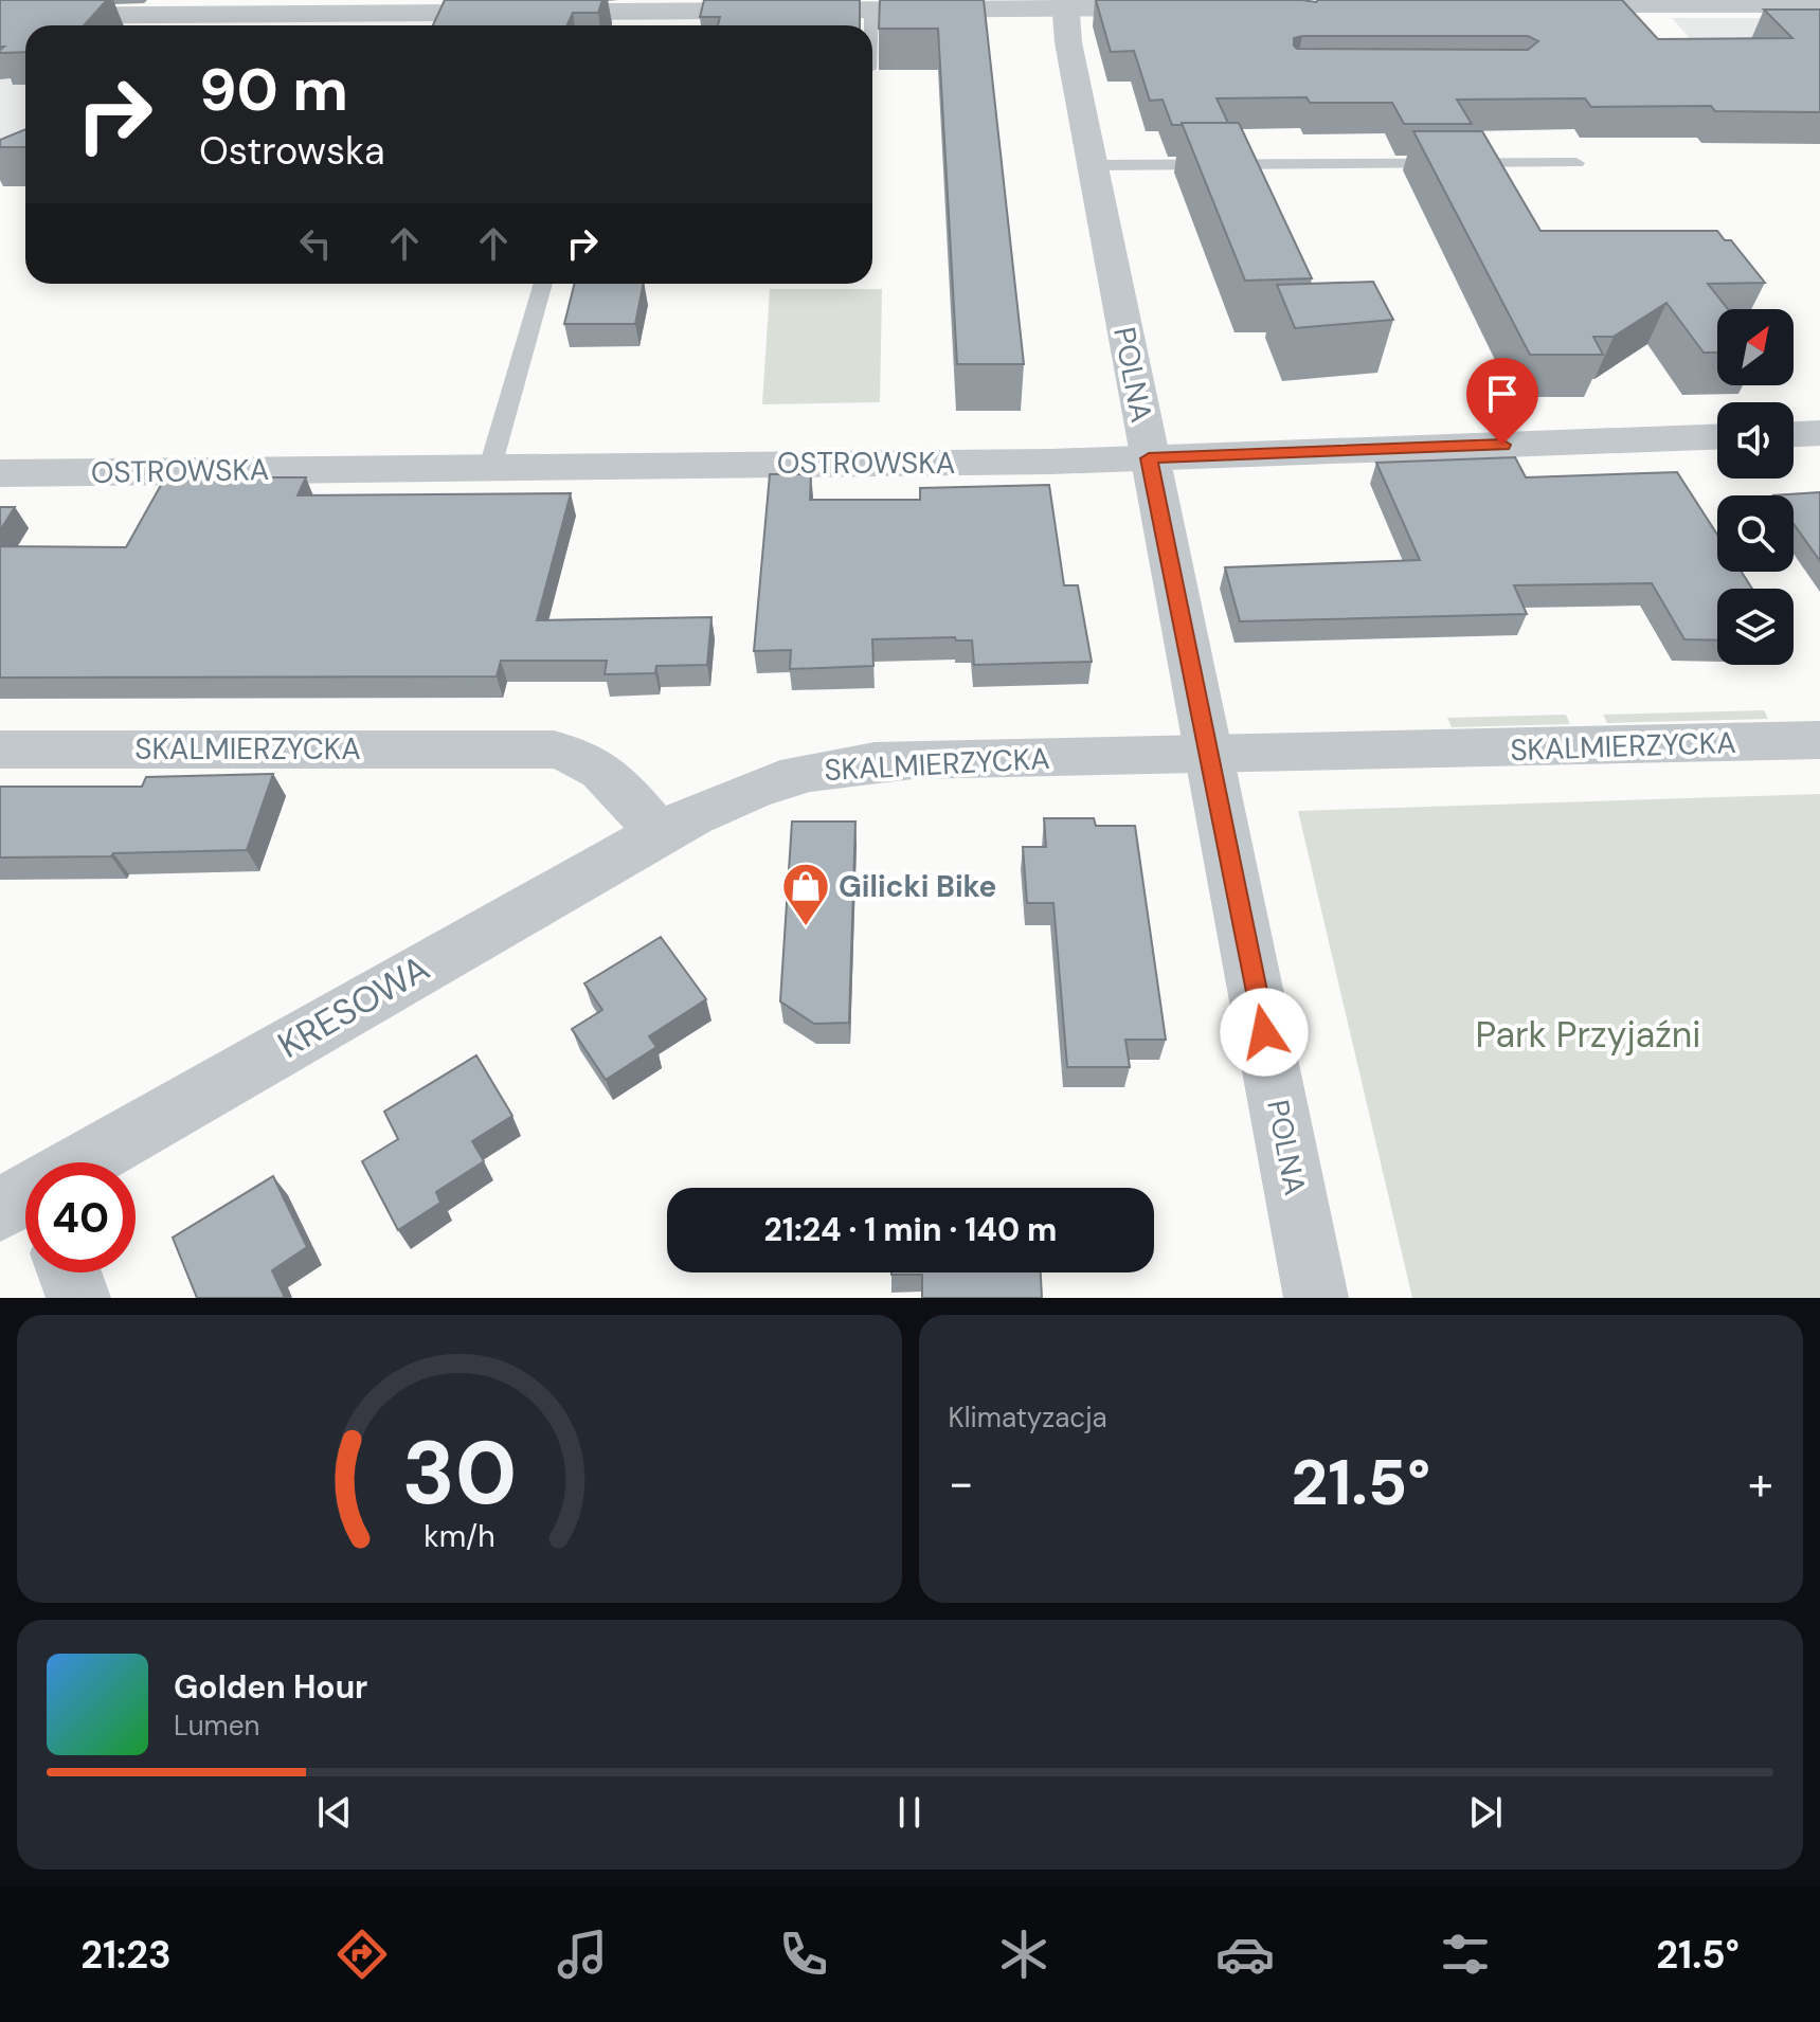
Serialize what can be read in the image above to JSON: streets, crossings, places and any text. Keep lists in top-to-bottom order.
{
  "streets": {
    "street": [
      "POLNA",
      "OSTROWSKA",
      "SKALMIERZYCKA",
      "KRESOWA"
    ]
  },
  "crossings": [
    ["POLNA", "OSTROWSKA"],
    ["POLNA", "SKALMIERZYCKA"],
    ["SKALMIERZYCKA", "KRESOWA"]
  ],
  "parks": ["Park Przyjaźni"],
  "places": {
    "shop": ["Gilicki Bike"]
  },
  "north": "top right",
  "page": {
    "turn": ["90 m", "Ostrowska"],
    "limit": "40",
    "trip": "21:24 · 1 min · 140 m",
    "tile": "Klimatyzacja",
    "heat": ["−", "21.5°", "+"],
    "song": ["Golden Hour", "Lumen"],
    "tabs": ["21:23", "21.5°"],
    "gauge": ["30", "km/h"]
  }
}
